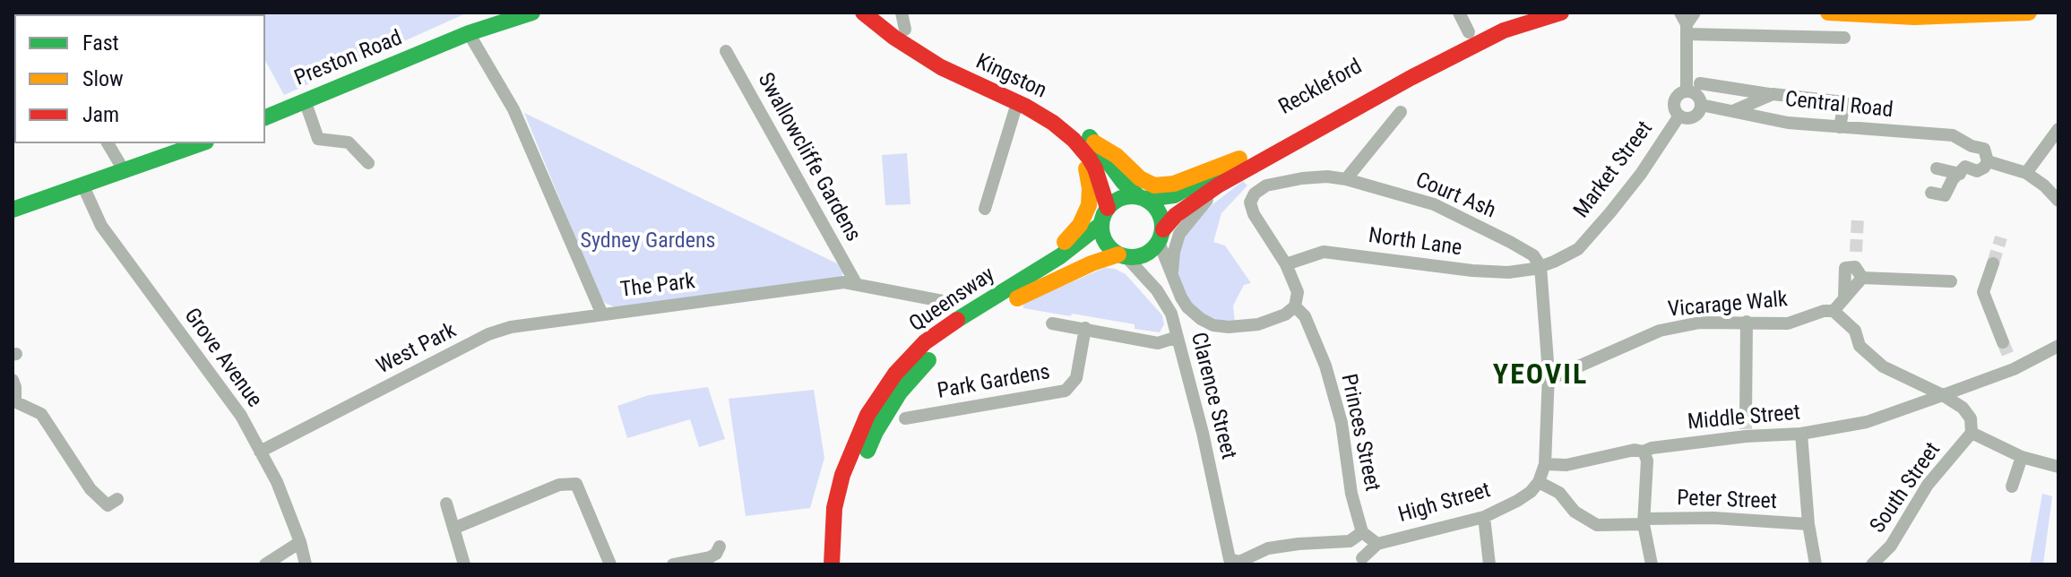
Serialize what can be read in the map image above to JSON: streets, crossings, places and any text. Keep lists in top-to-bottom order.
{
  "streets": {
    "main road": [
      "Preston Road",
      "Kingston",
      "Reckleford",
      "Queensway"
    ],
    "street": [
      "Central Road",
      "Swallowcliffe Gardens",
      "Market Street",
      "Court Ash",
      "North Lane",
      "The Park",
      "Vicarage Walk",
      "West Park",
      "Grove Avenue",
      "Park Gardens",
      "Clarence Street",
      "Middle Street",
      "Princes Street",
      "South Street",
      "Peter Street",
      "High Street"
    ]
  },
  "crossings": [
    ["Preston Road", "The Park"],
    ["Kingston", "Reckleford"],
    ["Kingston", "Queensway"],
    ["Kingston", "Clarence Street"],
    ["Reckleford", "Queensway"],
    ["Reckleford", "Clarence Street"],
    ["Central Road", "Market Street"],
    ["Swallowcliffe Gardens", "The Park"],
    ["Market Street", "Court Ash"],
    ["Market Street", "North Lane"],
    ["Court Ash", "North Lane"],
    ["The Park", "West Park"],
    ["Queensway", "Clarence Street"],
    ["West Park", "Grove Avenue"],
    ["Princes Street", "High Street"],
    ["Peter Street", "High Street"]
  ],
  "districts": ["YEOVIL"],
  "parks": ["Sydney Gardens"],
  "legend": ["Fast", "Slow", "Jam"]
}
